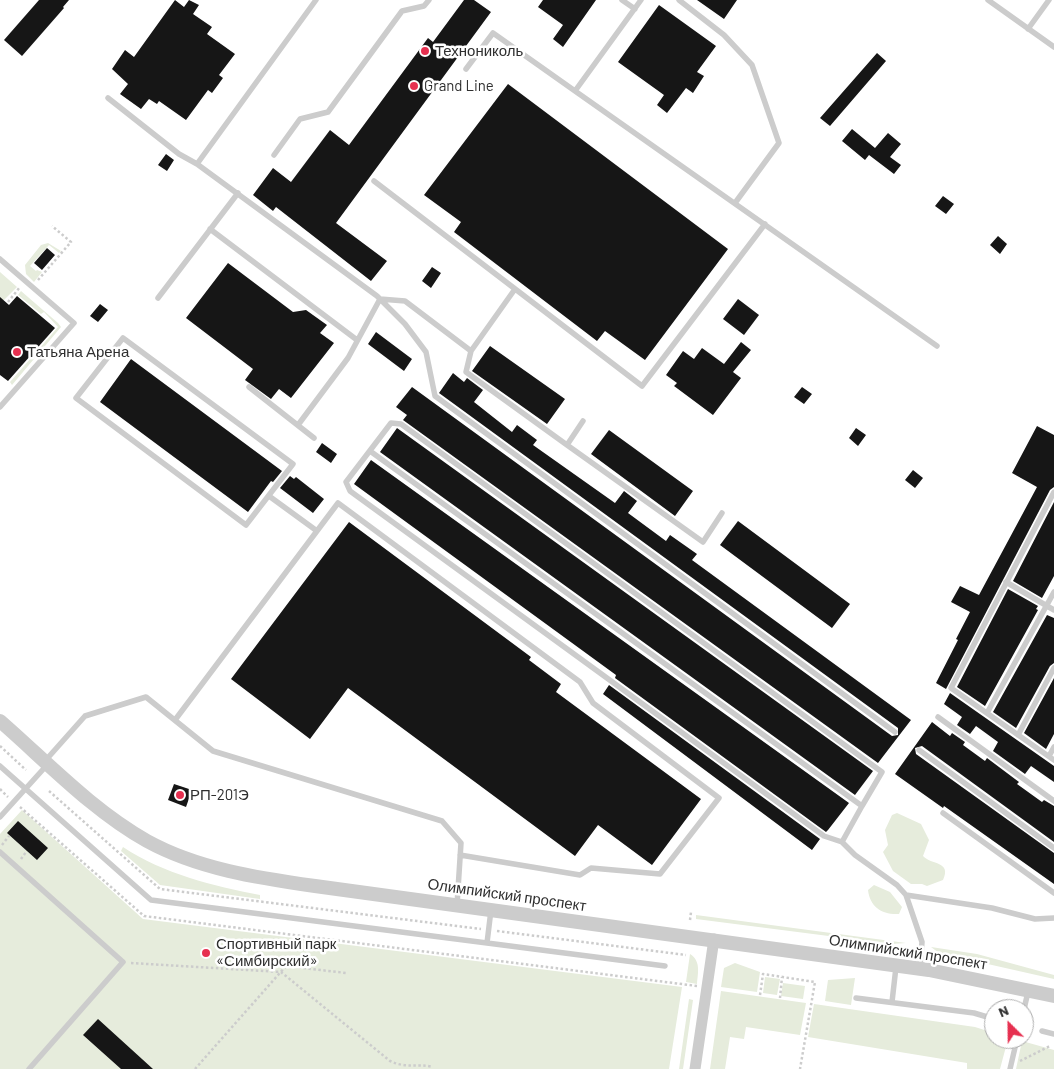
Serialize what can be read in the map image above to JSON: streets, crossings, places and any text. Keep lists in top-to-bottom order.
{
  "streets": {
    "street": ["Олимпийский проспект"]
  },
  "places": [
    "Технониколь",
    "Grand Line",
    "Татьяна Арена",
    "РП-201Э",
    "Спортивный парк «Симбирский»"
  ],
  "north": "top left"
}
